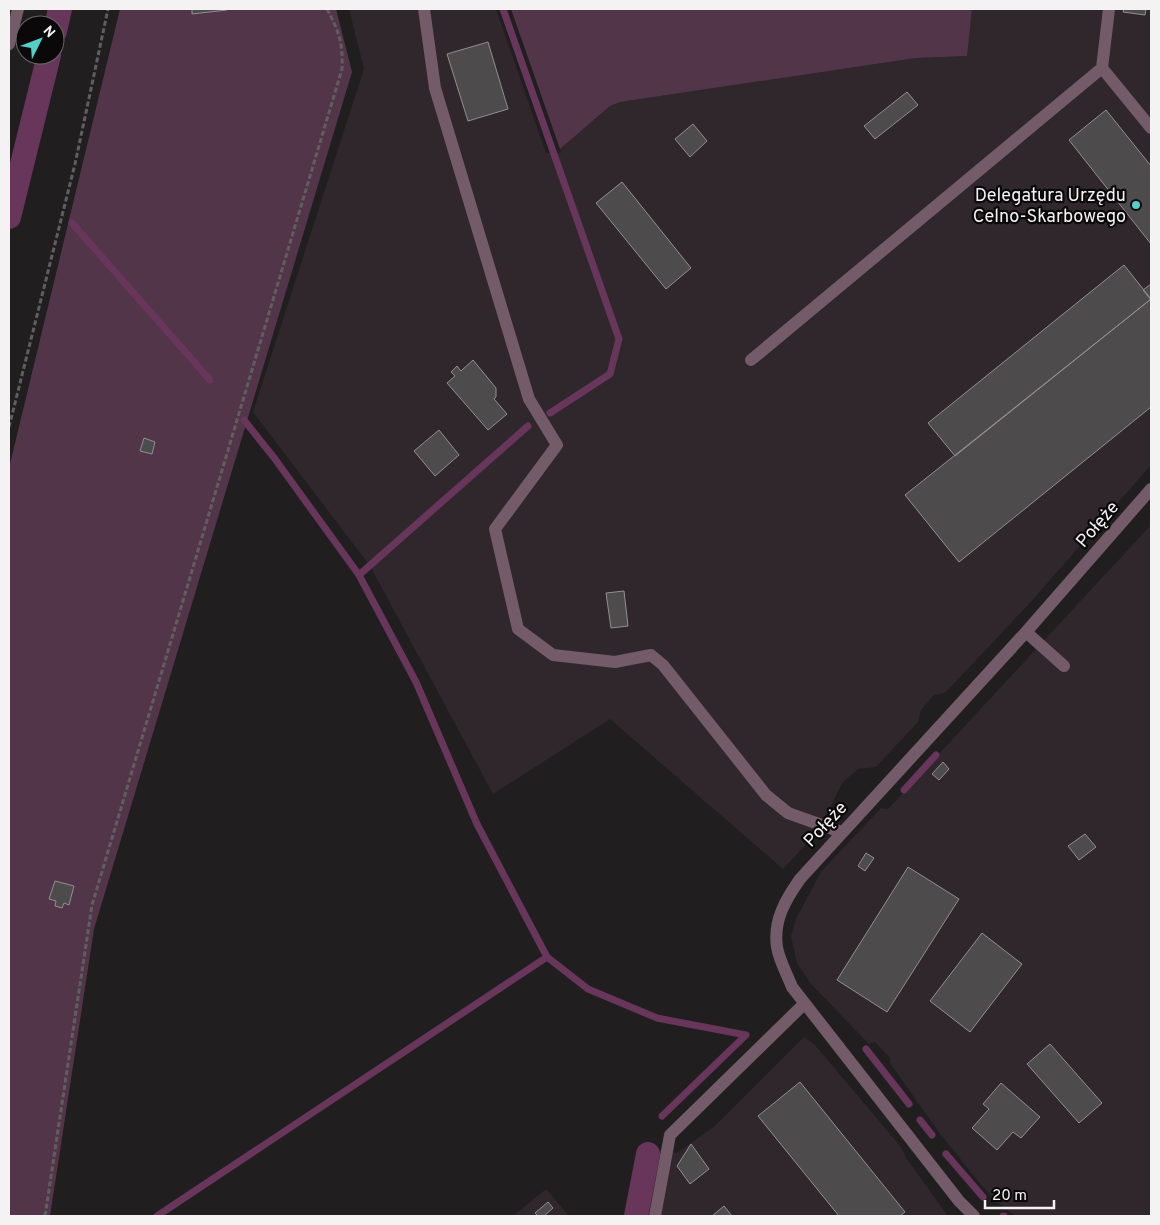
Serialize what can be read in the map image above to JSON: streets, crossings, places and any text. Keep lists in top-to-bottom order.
{
  "streets": {
    "street": ["Połęże"]
  },
  "places": ["Delegatura Urzędu Celno-Skarbowego"],
  "scale_bar": "20 m",
  "north": "top right"
}
